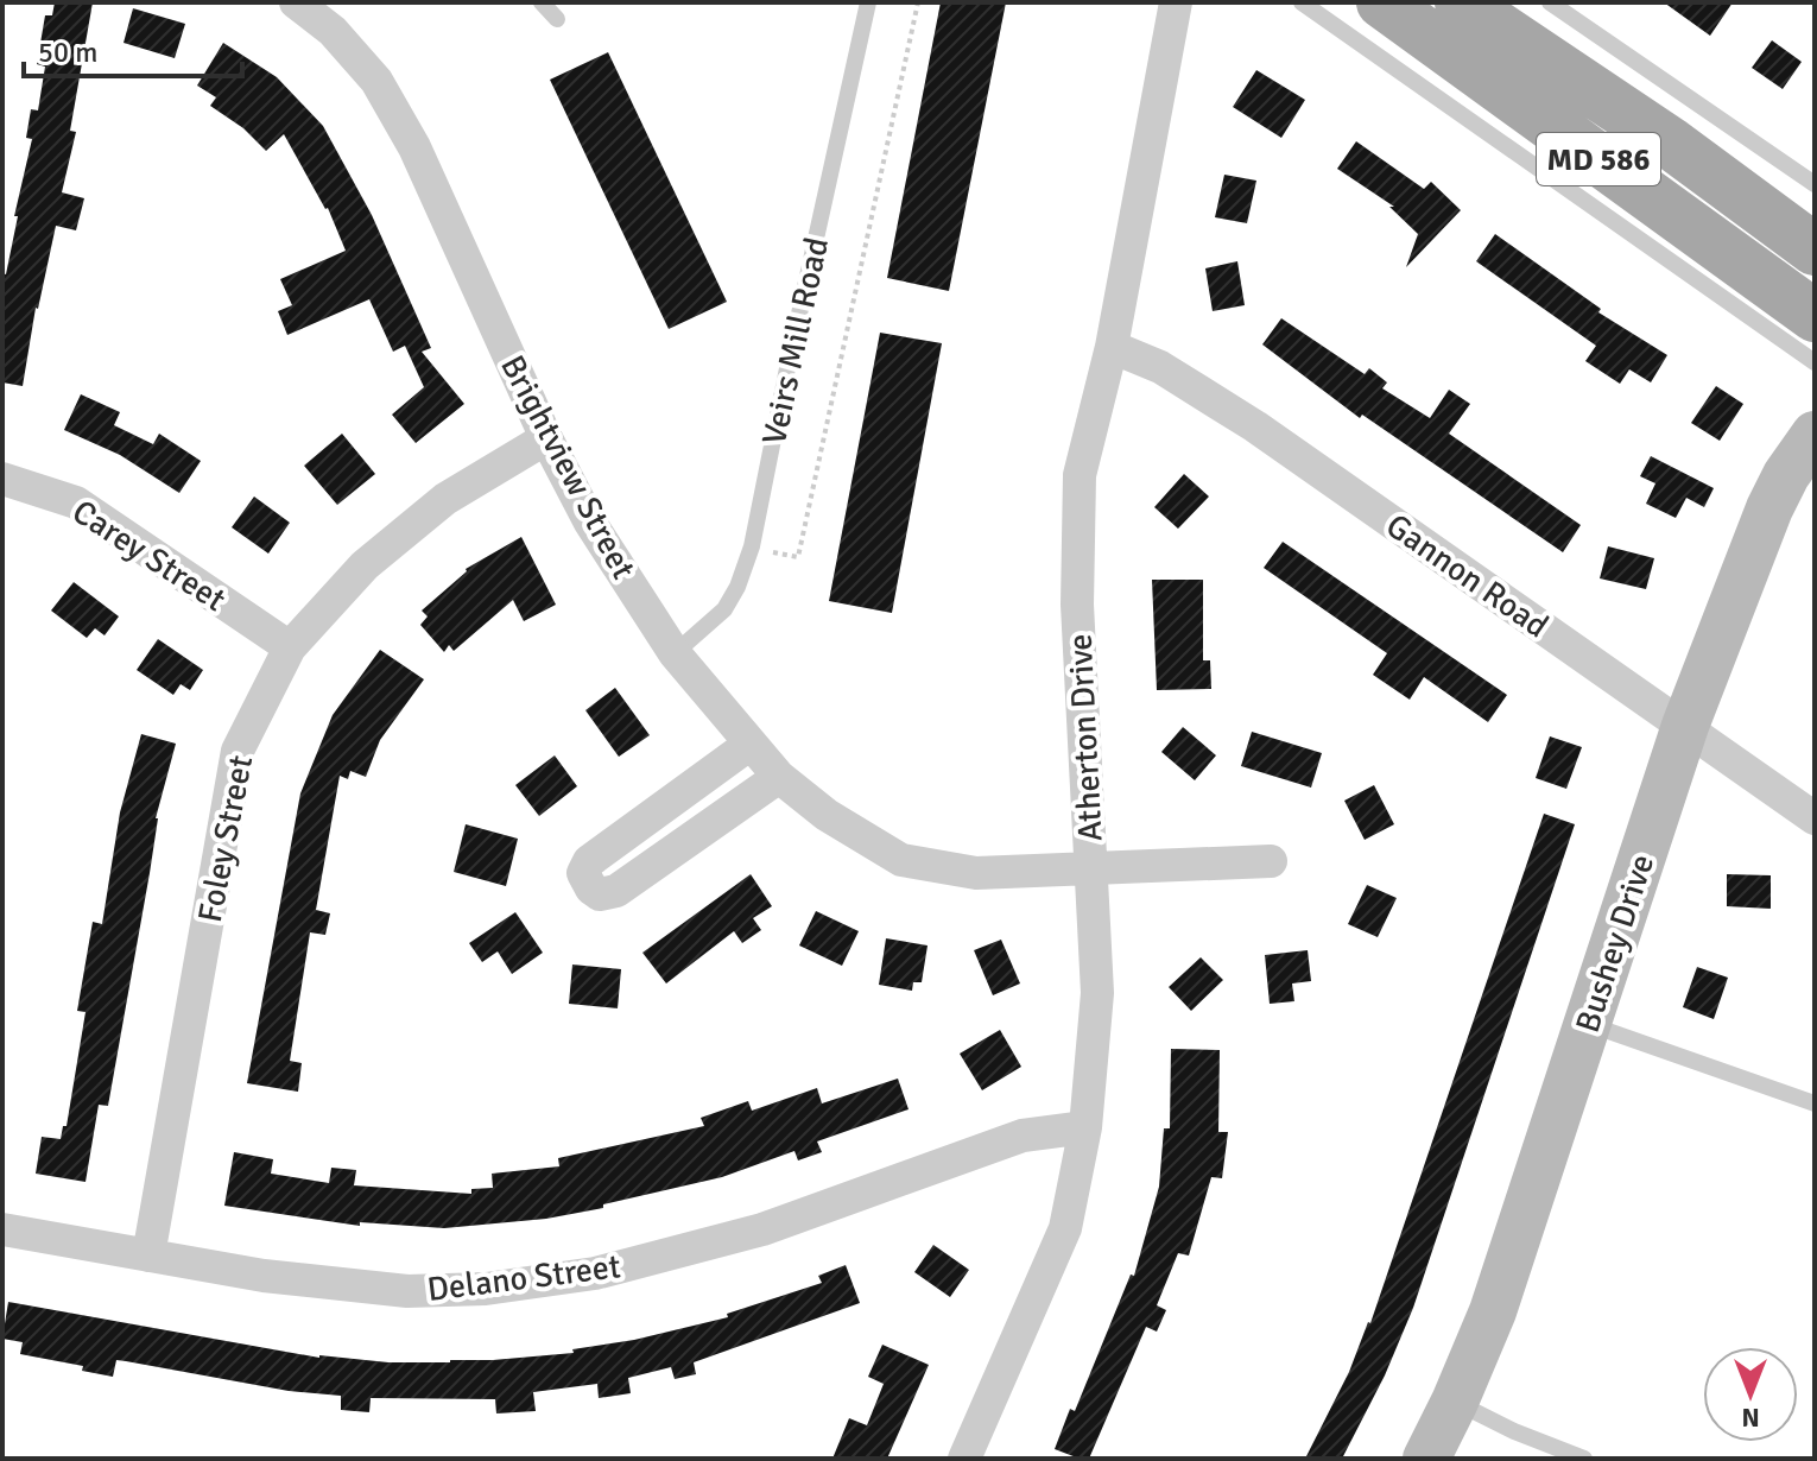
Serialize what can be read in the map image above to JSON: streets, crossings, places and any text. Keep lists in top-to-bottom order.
{
  "streets": {
    "main road": ["MD 586"],
    "street": [
      "Brightview Street",
      "Carey Street",
      "Gannon Road",
      "Atherton Drive",
      "Foley Street",
      "Bushey Drive",
      "Delano Street"
    ],
    "lane": ["Veirs Mill Road"]
  },
  "crossings": [
    ["Veirs Mill Road", "Brightview Street"],
    ["Brightview Street", "Atherton Drive"],
    ["Brightview Street", "Foley Street"],
    ["Carey Street", "Foley Street"],
    ["Gannon Road", "Atherton Drive"],
    ["Gannon Road", "Bushey Drive"],
    ["Atherton Drive", "Delano Street"],
    ["Foley Street", "Delano Street"]
  ],
  "scale_bar": "50 m",
  "north": "bottom"
}
